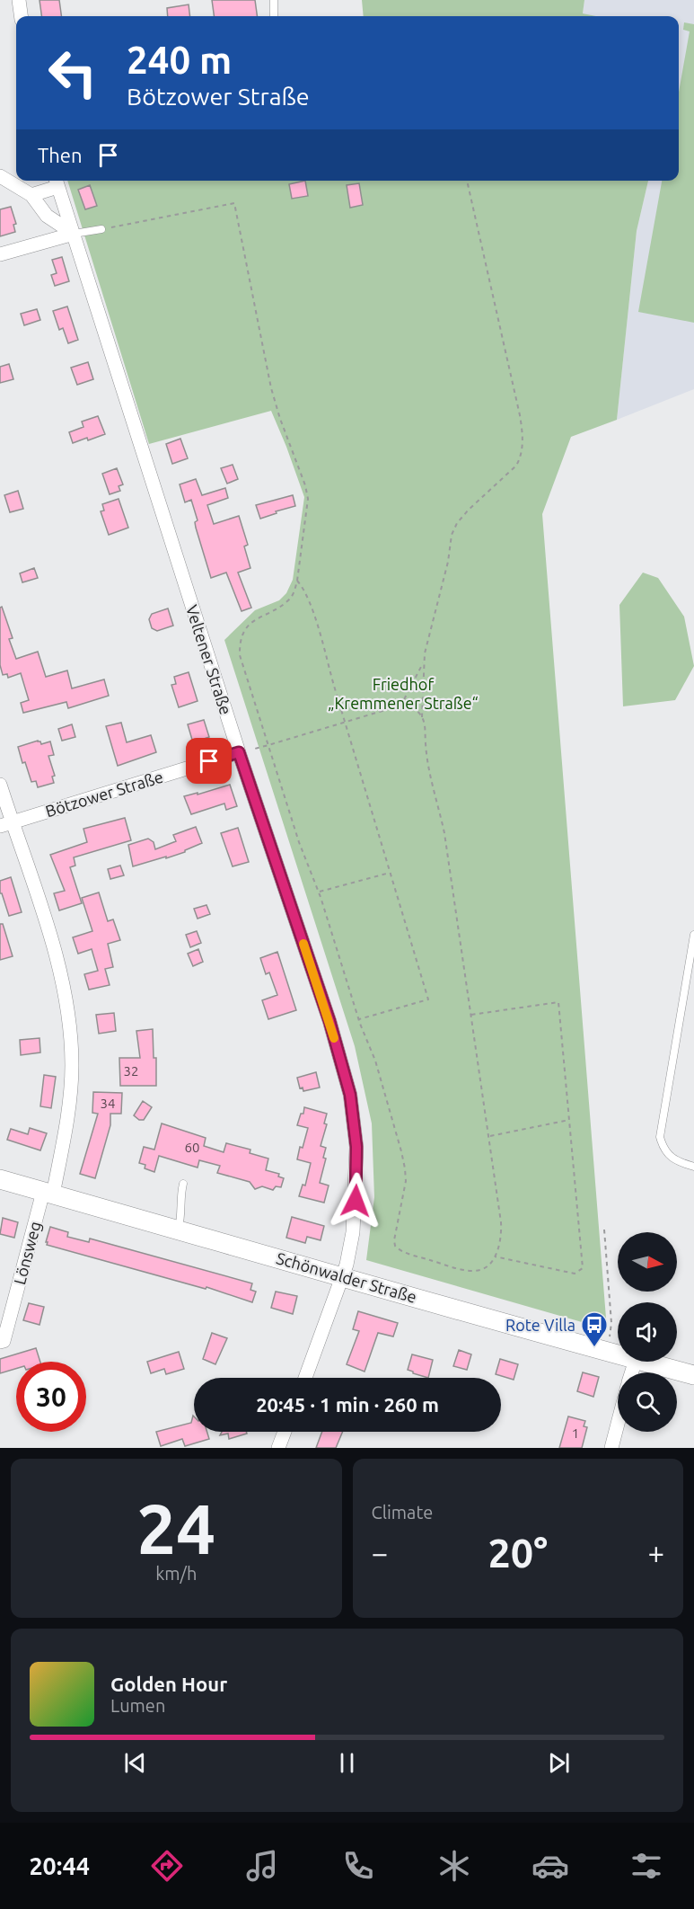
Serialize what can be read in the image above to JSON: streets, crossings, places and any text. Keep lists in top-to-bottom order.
{
  "streets": {
    "main road": ["Schönwalder Straße"],
    "street": ["Veltener Straße", "Bötzower Straße", "Lönsweg"]
  },
  "crossings": [
    ["Veltener Straße", "Bötzower Straße"],
    ["Veltener Straße", "Schönwalder Straße"],
    ["Bötzower Straße", "Lönsweg"],
    ["Lönsweg", "Schönwalder Straße"]
  ],
  "parks": ["Friedhof „Kremmener Straße“"],
  "places": {
    "bus stop": ["Rote Villa"]
  },
  "house_numbers": [
    "32",
    "34",
    "60",
    "1"
  ],
  "north": "right",
  "page": {
    "turn": ["240 m", "Bötzower Straße"],
    "then": "Then",
    "limit": "30",
    "trip": "20:45 · 1 min · 260 m",
    "tile": [
      ["24", "km/h"],
      "Climate"
    ],
    "heat": ["−", "20°", "+"],
    "song": ["Golden Hour", "Lumen"],
    "tabs": "20:44"
  }
}
